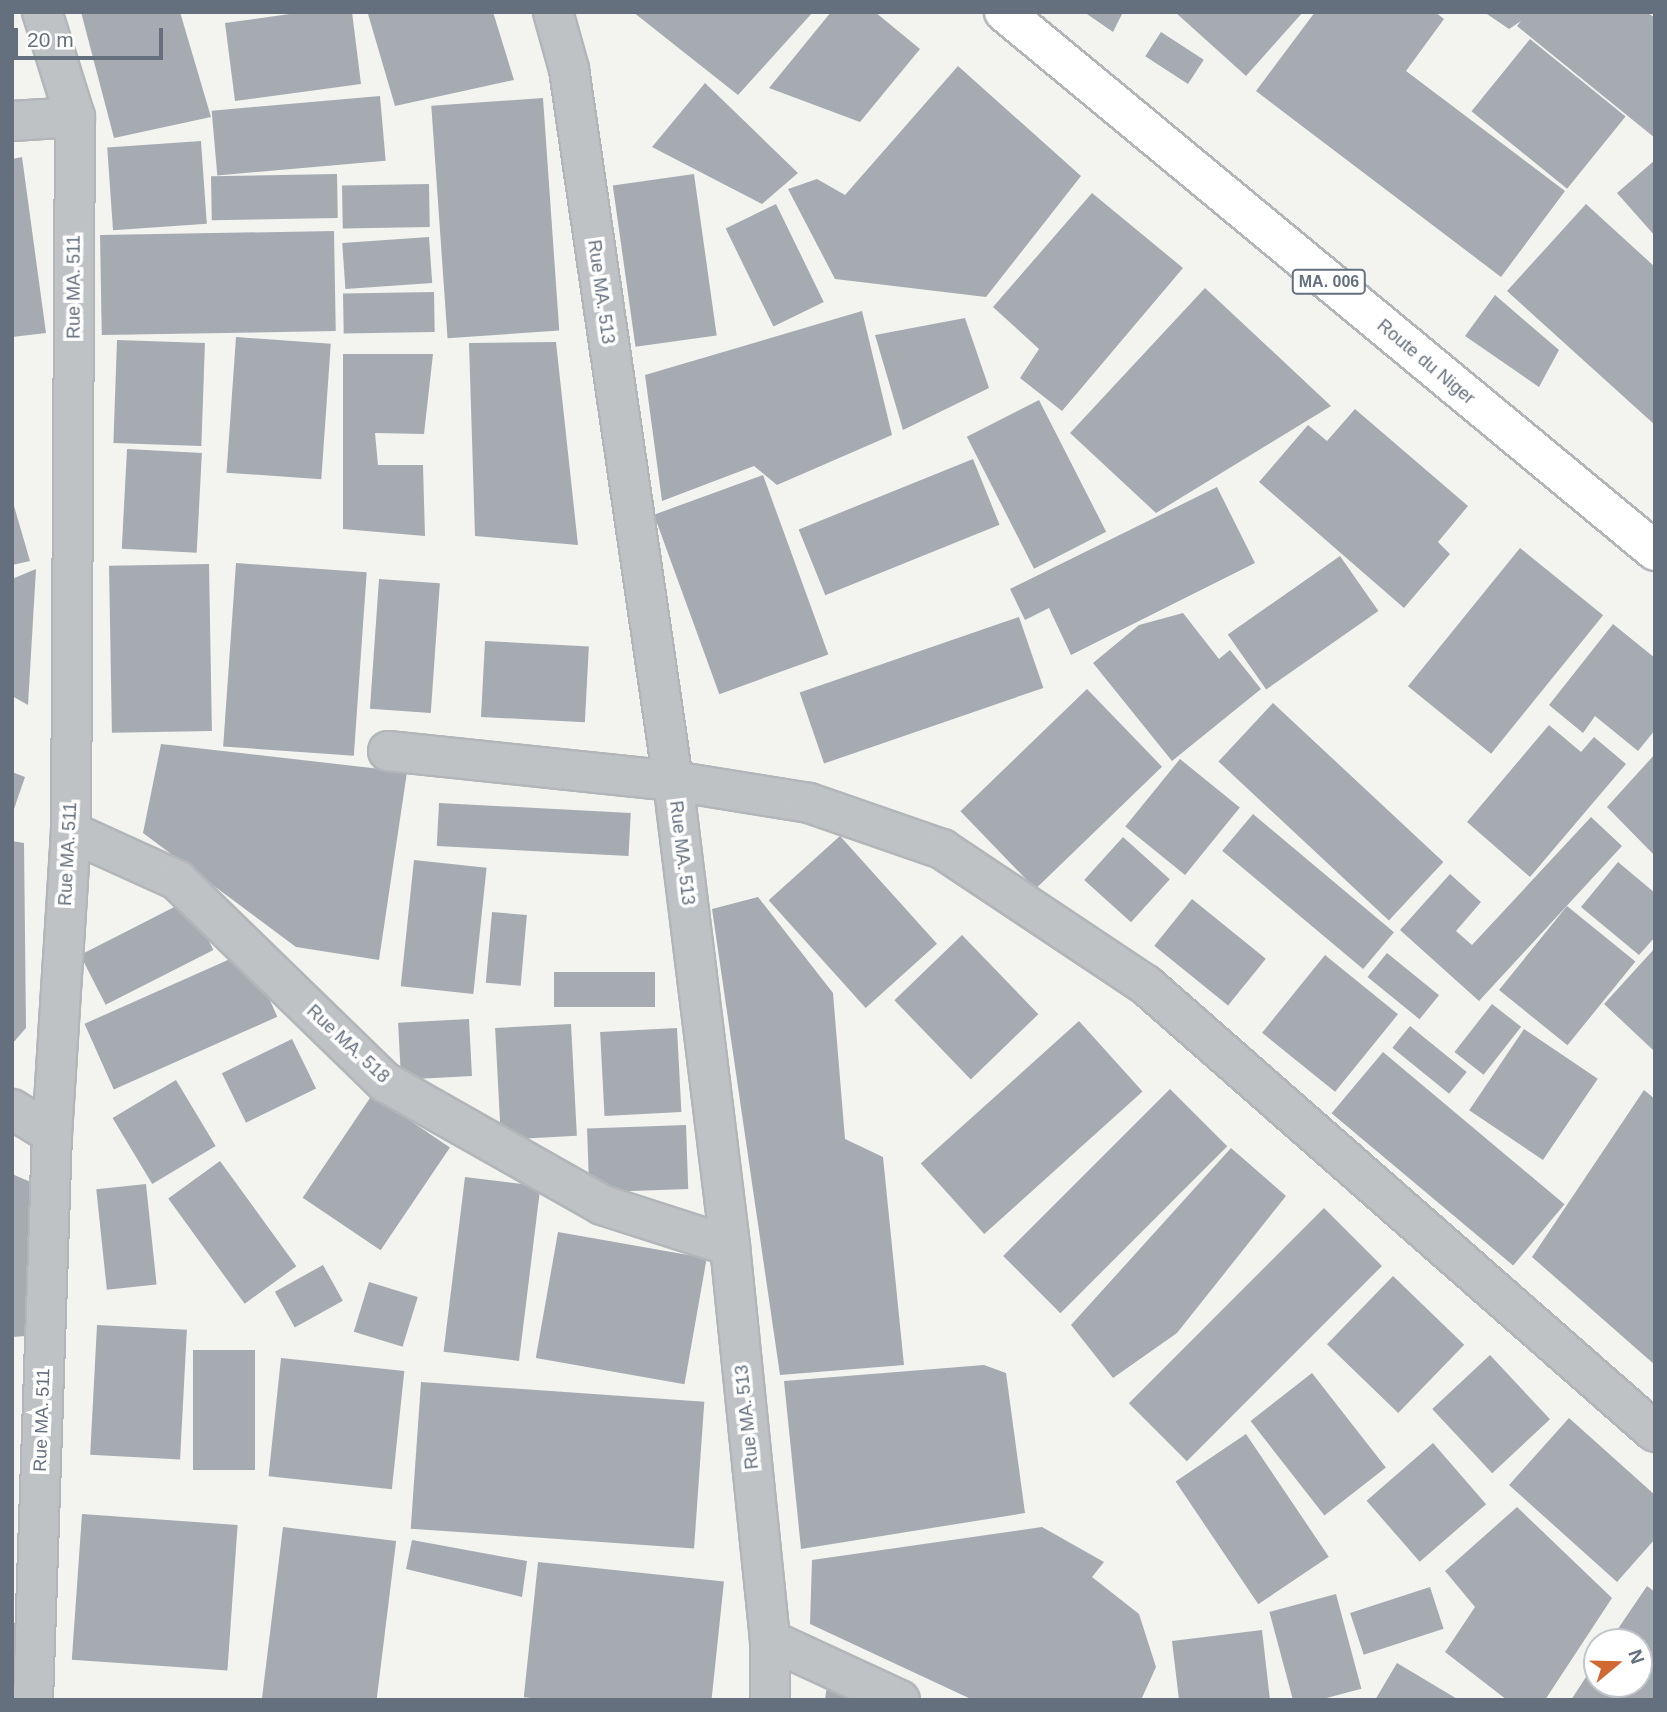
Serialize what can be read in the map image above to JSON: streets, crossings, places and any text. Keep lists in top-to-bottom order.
{
  "streets": {
    "main road": ["MA. 006", "Route du Niger"],
    "street": ["Rue MA. 511", "Rue MA. 513", "Rue MA. 518"]
  },
  "crossings": [
    ["Rue MA. 511", "Rue MA. 518"],
    ["Rue MA. 513", "Rue MA. 518"]
  ],
  "scale_bar": "20 m",
  "north": "right"
}
